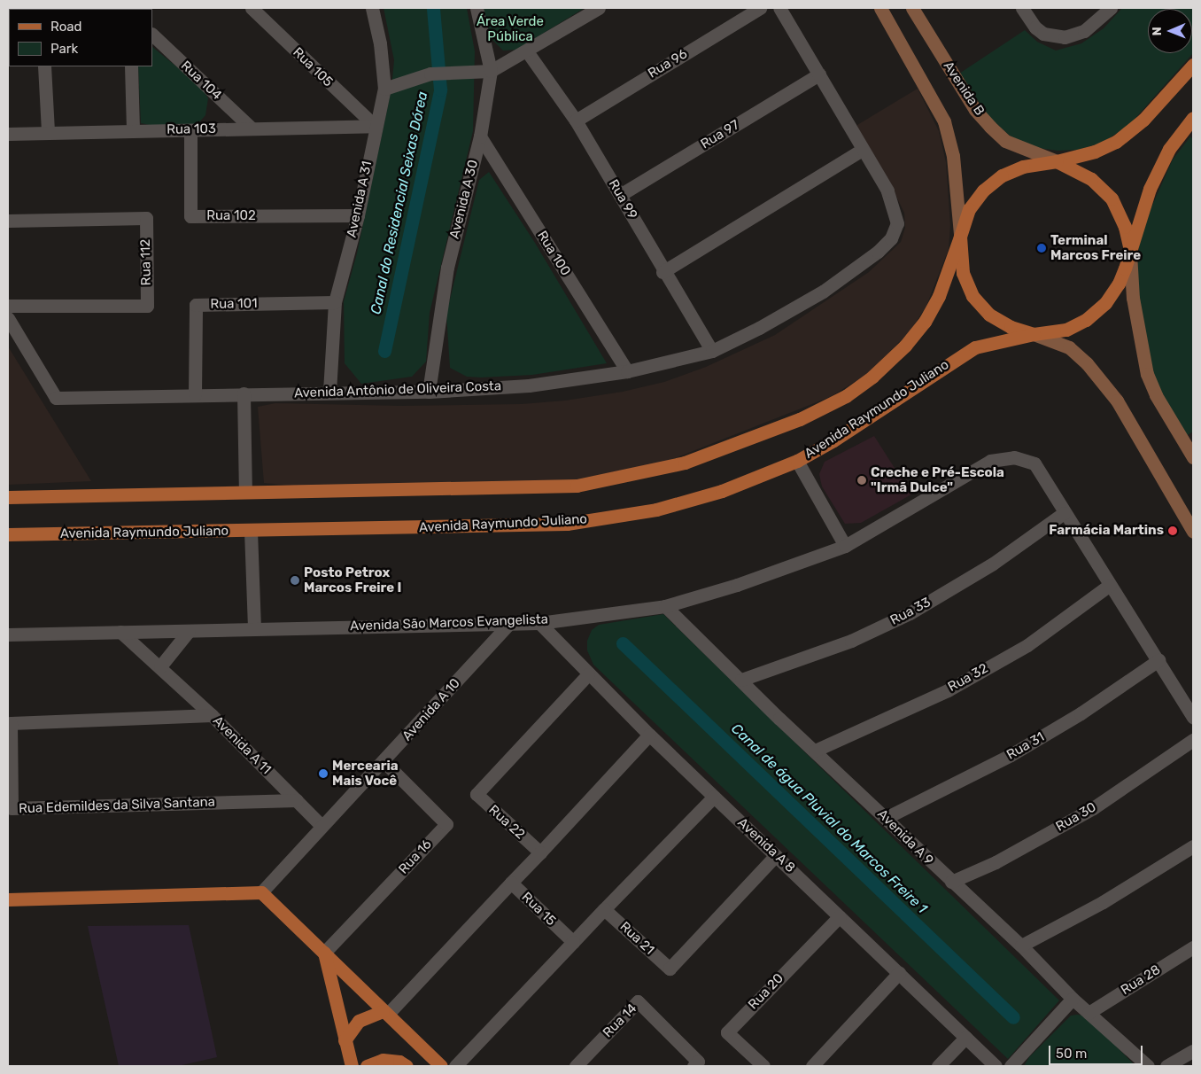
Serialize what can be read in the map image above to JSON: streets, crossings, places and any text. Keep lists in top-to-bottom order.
{
  "streets": {
    "main road": ["Avenida B", "Avenida Raymundo Juliano"],
    "street": [
      "Rua 96",
      "Rua 105",
      "Rua 104",
      "Rua 103",
      "Rua 97",
      "Avenida A 31",
      "Avenida A 30",
      "Rua 99",
      "Rua 102",
      "Rua 100",
      "Rua 112",
      "Rua 101",
      "Avenida Antônio de Oliveira Costa",
      "Rua 33",
      "Avenida São Marcos Evangelista",
      "Rua 32",
      "Avenida A 10",
      "Avenida A 11",
      "Rua 31",
      "Rua Edemildes da Silva Santana",
      "Rua 30",
      "Rua 22",
      "Avenida A 9",
      "Avenida A 8",
      "Rua 16",
      "Rua 15",
      "Rua 21",
      "Rua 28",
      "Rua 20",
      "Rua 14"
    ]
  },
  "crossings": [
    ["Rua 96", "Rua 99"],
    ["Rua 105", "Rua 103"],
    ["Rua 105", "Avenida A 31"],
    ["Rua 104", "Rua 103"],
    ["Avenida B", "Avenida Raymundo Juliano"],
    ["Rua 103", "Avenida A 31"],
    ["Rua 103", "Rua 102"],
    ["Rua 97", "Rua 99"],
    ["Rua 97", "Avenida Antônio de Oliveira Costa"],
    ["Avenida A 31", "Rua 102"],
    ["Avenida A 31", "Rua 101"],
    ["Avenida A 31", "Avenida Antônio de Oliveira Costa"],
    ["Avenida A 30", "Rua 100"],
    ["Avenida A 30", "Avenida Antônio de Oliveira Costa"],
    ["Rua 99", "Avenida Antônio de Oliveira Costa"],
    ["Rua 100", "Avenida Antônio de Oliveira Costa"],
    ["Rua 101", "Avenida Antônio de Oliveira Costa"],
    ["Rua 33", "Avenida São Marcos Evangelista"],
    ["Rua 33", "Avenida A 9"],
    ["Avenida São Marcos Evangelista", "Rua 32"],
    ["Avenida São Marcos Evangelista", "Avenida A 10"],
    ["Avenida São Marcos Evangelista", "Avenida A 11"],
    ["Avenida São Marcos Evangelista", "Rua 31"],
    ["Avenida São Marcos Evangelista", "Avenida A 9"],
    ["Avenida São Marcos Evangelista", "Avenida A 8"],
    ["Rua 32", "Avenida A 9"],
    ["Avenida A 10", "Avenida A 11"],
    ["Avenida A 10", "Rua 16"],
    ["Avenida A 11", "Rua Edemildes da Silva Santana"],
    ["Rua 31", "Avenida A 9"],
    ["Rua 30", "Avenida A 9"],
    ["Rua 22", "Avenida A 8"],
    ["Avenida A 9", "Rua 28"],
    ["Avenida A 8", "Rua 21"],
    ["Avenida A 8", "Rua 20"]
  ],
  "water": ["Canal do Residencial Seixas Dórea", "Canal de água Pluvial do Marcos Freire 1"],
  "parks": ["Área Verde Pública"],
  "places": [
    "Terminal Marcos Freire",
    "Creche e Pré-Escola \"Irmã Dulce\"",
    "Farmácia Martins",
    "Posto Petrox Marcos Freire I",
    "Mercearia Mais Você"
  ],
  "legend": ["Road", "Park"],
  "scale_bar": "50 m",
  "north": "left"
}
